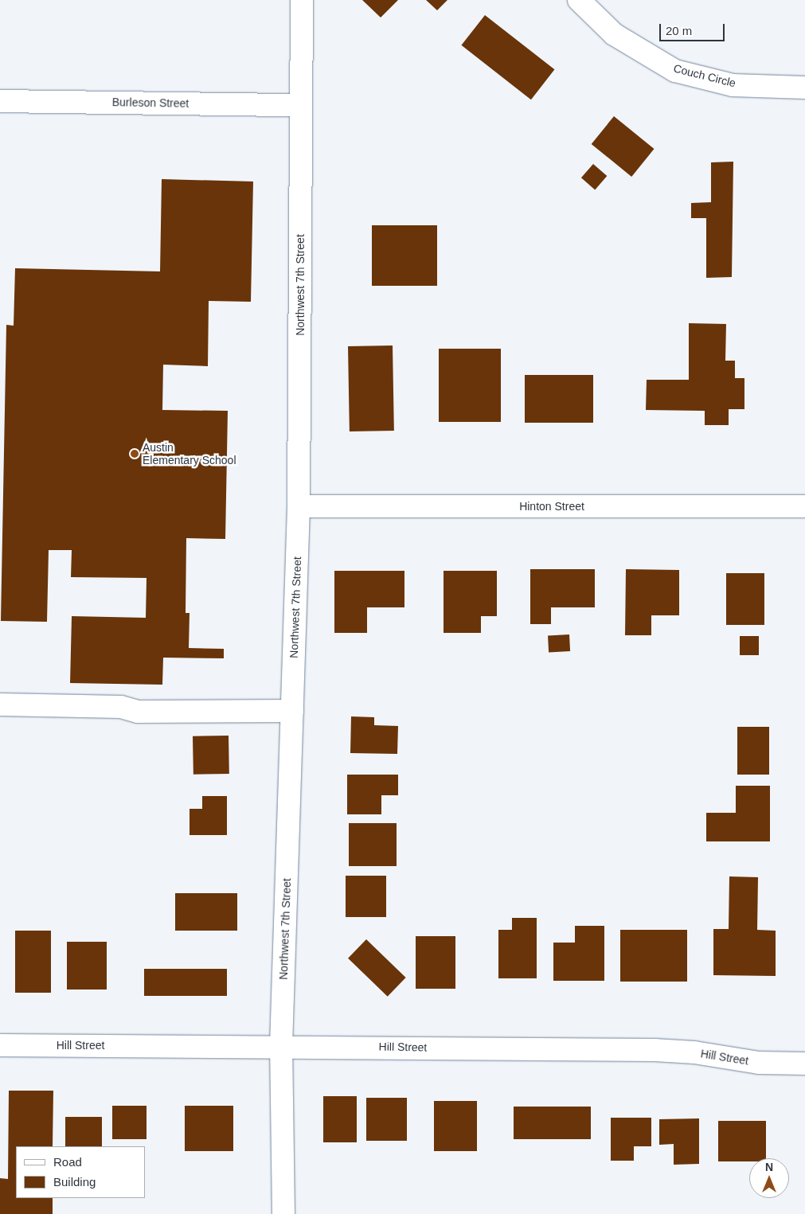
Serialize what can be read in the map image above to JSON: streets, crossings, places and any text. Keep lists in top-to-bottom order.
{
  "streets": {
    "street": [
      "Couch Circle",
      "Burleson Street",
      "Northwest 7th Street",
      "Hinton Street",
      "Hill Street"
    ]
  },
  "crossings": [
    ["Burleson Street", "Northwest 7th Street"],
    ["Northwest 7th Street", "Hinton Street"],
    ["Northwest 7th Street", "Hill Street"]
  ],
  "places": ["Austin Elementary School"],
  "legend": ["Road", "Building"],
  "scale_bar": "20 m",
  "north": "top"
}
